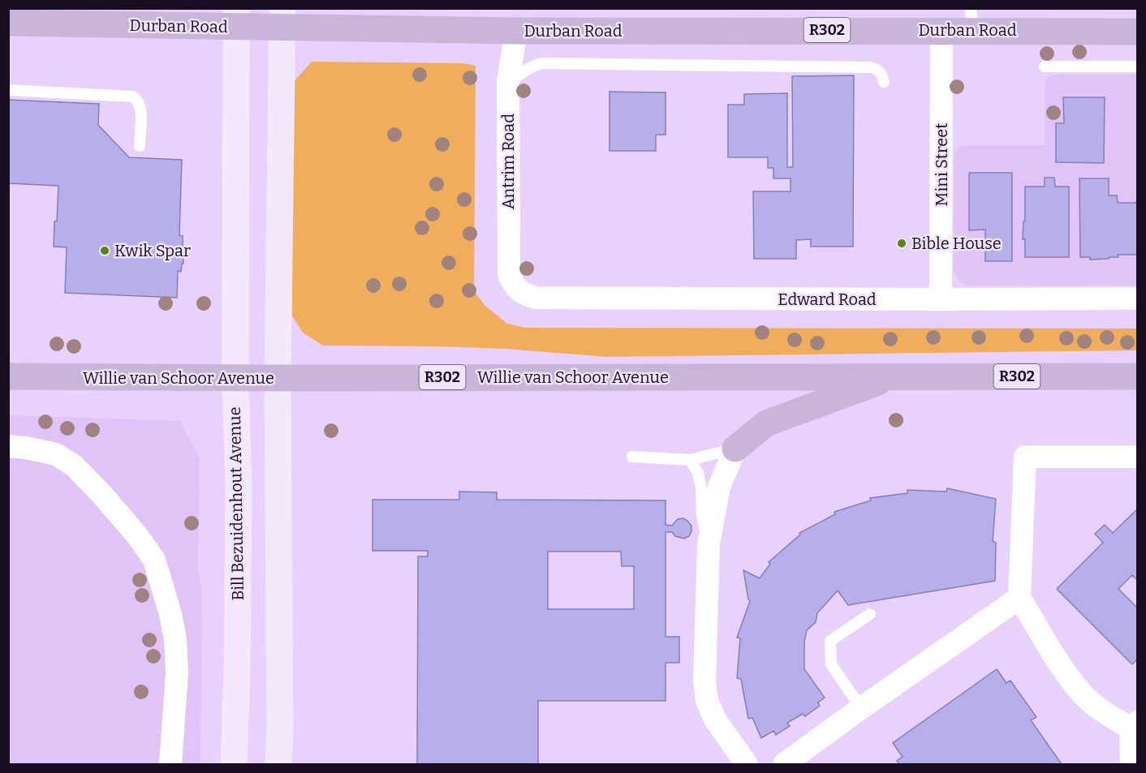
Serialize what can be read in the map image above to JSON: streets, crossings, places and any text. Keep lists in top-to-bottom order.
{
  "streets": {
    "main road": [
      "Durban Road",
      "R302",
      "Willie van Schoor Avenue",
      "Bill Bezuidenhout Avenue"
    ],
    "street": ["Antrim Road", "Mini Street", "Edward Road"]
  },
  "crossings": [
    ["Durban Road", "Antrim Road"],
    ["Durban Road", "Mini Street"],
    ["Durban Road", "Bill Bezuidenhout Avenue"],
    ["Antrim Road", "Edward Road"],
    ["Mini Street", "Edward Road"],
    ["Willie van Schoor Avenue", "Bill Bezuidenhout Avenue"]
  ],
  "places": ["Bible House", "Kwik Spar"]
}
